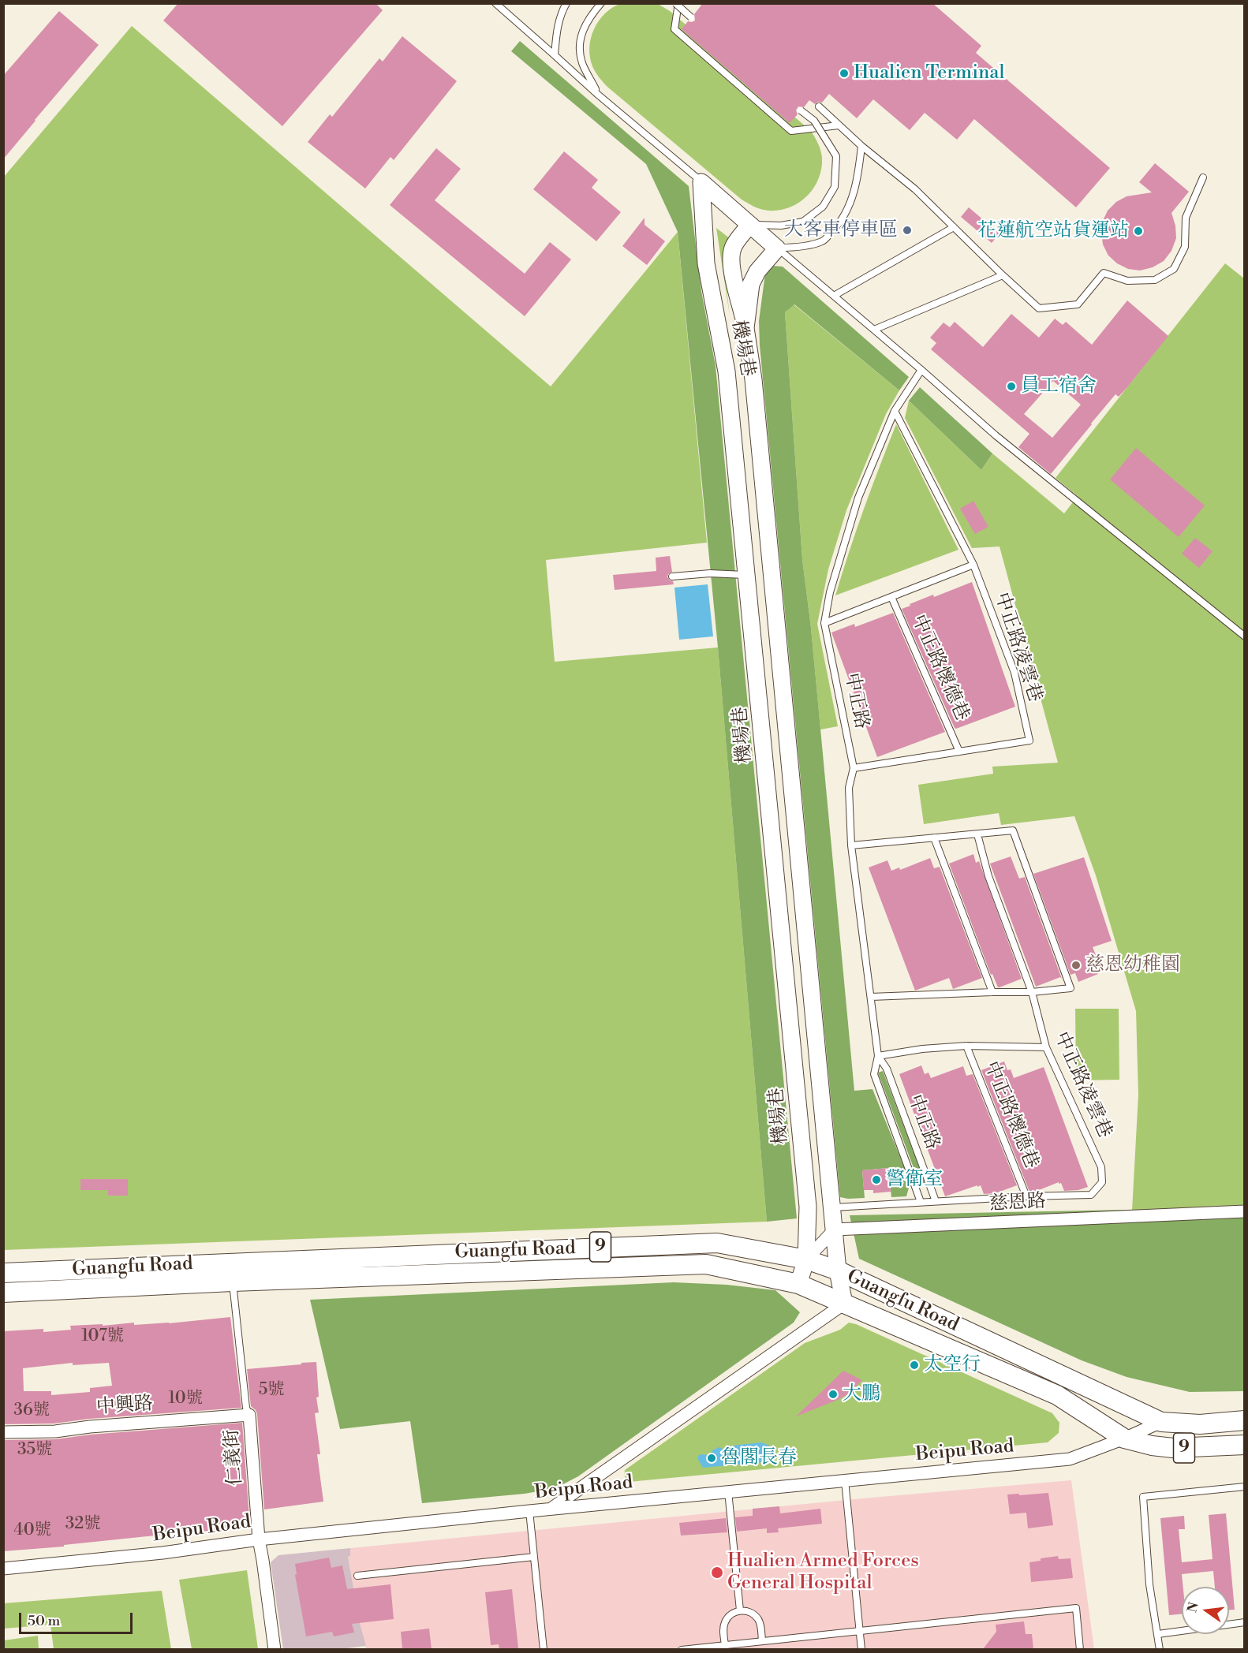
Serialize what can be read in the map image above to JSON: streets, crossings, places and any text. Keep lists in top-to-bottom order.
{
  "streets": {
    "main road": ["9", "Guangfu Road"],
    "street": [
      "機場巷",
      "慈恩路",
      "中興路",
      "Beipu Road",
      "仁義街"
    ],
    "lane": ["中正路凌雲巷", "中正路懷德巷", "中正路"]
  },
  "crossings": [
    ["機場巷", "慈恩路"],
    ["機場巷", "Guangfu Road"],
    ["中正路凌雲巷", "中正路懷德巷"],
    ["中正路凌雲巷", "中正路"],
    ["9", "Guangfu Road"],
    ["9", "Beipu Road"],
    ["Guangfu Road", "Beipu Road"],
    ["Guangfu Road", "仁義街"],
    ["中興路", "仁義街"],
    ["Beipu Road", "仁義街"]
  ],
  "places": [
    "Hualien Terminal",
    "大客車停車區",
    "花蓮航空站貨運站",
    "員工宿舍",
    "慈恩幼稚園",
    "警衛室",
    "太空行",
    "大鵬",
    "魯閣長春",
    "Hualien Armed Forces General Hospital"
  ],
  "house_numbers": [
    "107號",
    "5號",
    "10號",
    "36號",
    "35號",
    "32號",
    "40號"
  ],
  "scale_bar": "50 m",
  "north": "left"
}
